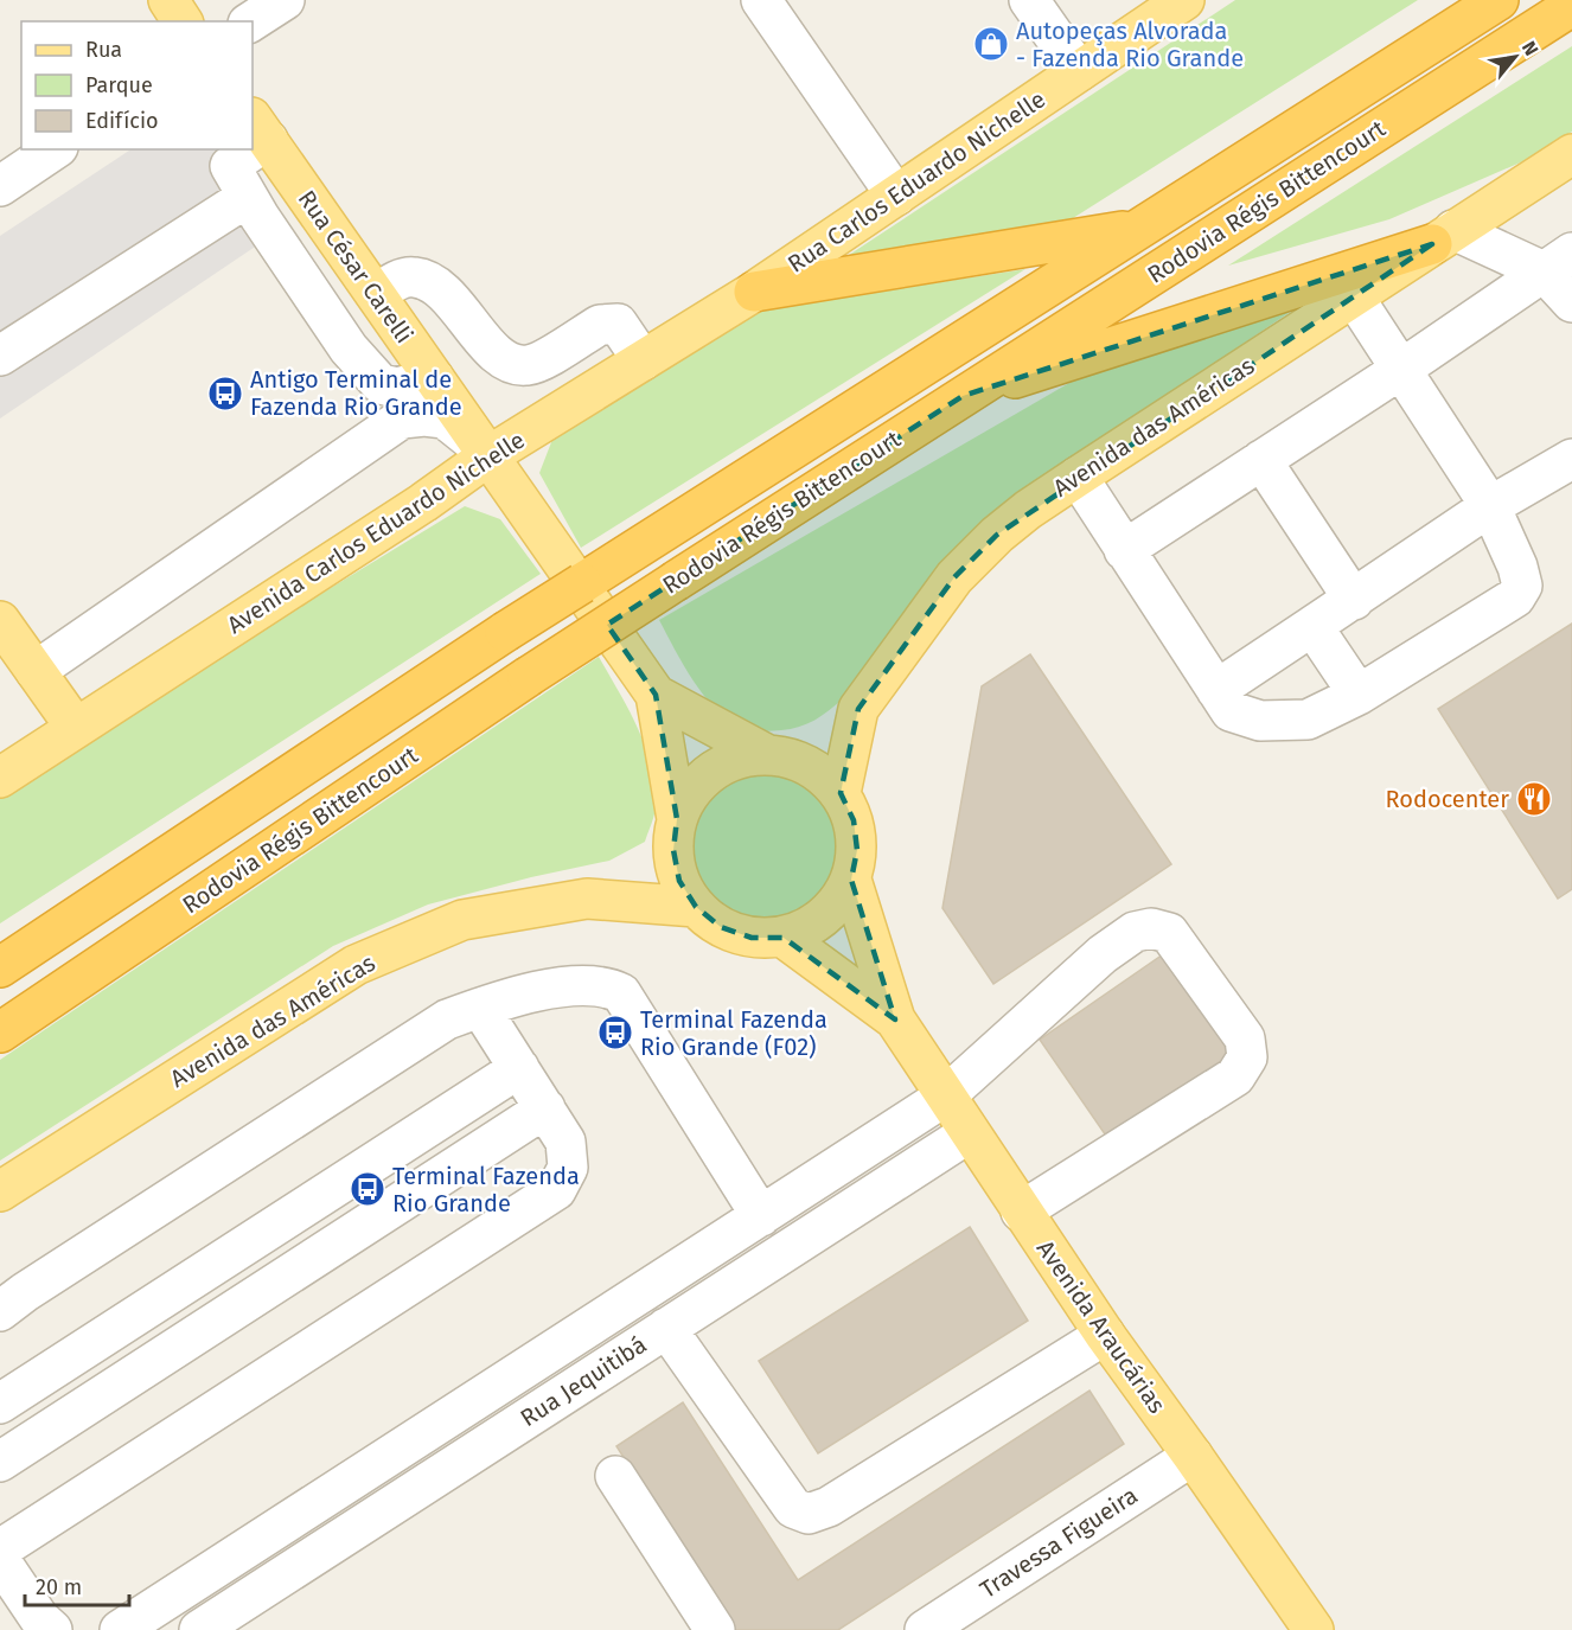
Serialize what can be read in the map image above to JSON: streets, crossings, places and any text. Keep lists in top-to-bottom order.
{
  "streets": {
    "highway": ["Rodovia Régis Bittencourt"],
    "main road": [
      "Rua Carlos Eduardo Nichelle",
      "Rua César Carelli",
      "Avenida das Américas",
      "Avenida Carlos Eduardo Nichelle",
      "Avenida Araucárias"
    ],
    "street": ["Rua Jequitibá", "Travessa Figueira"]
  },
  "crossings": [
    ["Rua Carlos Eduardo Nichelle", "Avenida Carlos Eduardo Nichelle"],
    ["Rua César Carelli", "Avenida das Américas"],
    ["Rua César Carelli", "Avenida Carlos Eduardo Nichelle"],
    ["Rua César Carelli", "Avenida Araucárias"],
    ["Avenida das Américas", "Avenida Araucárias"],
    ["Avenida Araucárias", "Rua Jequitibá"],
    ["Avenida Araucárias", "Travessa Figueira"]
  ],
  "places": {
    "shop": ["Autopeças Alvorada - Fazenda Rio Grande"],
    "bus stop": ["Antigo Terminal de Fazenda Rio Grande", "Terminal Fazenda Rio Grande (F02)", "Terminal Fazenda Rio Grande"],
    "restaurant": ["Rodocenter"]
  },
  "legend": ["Rua", "Parque", "Edifício"],
  "scale_bar": "20 m",
  "north": "top right"
}
